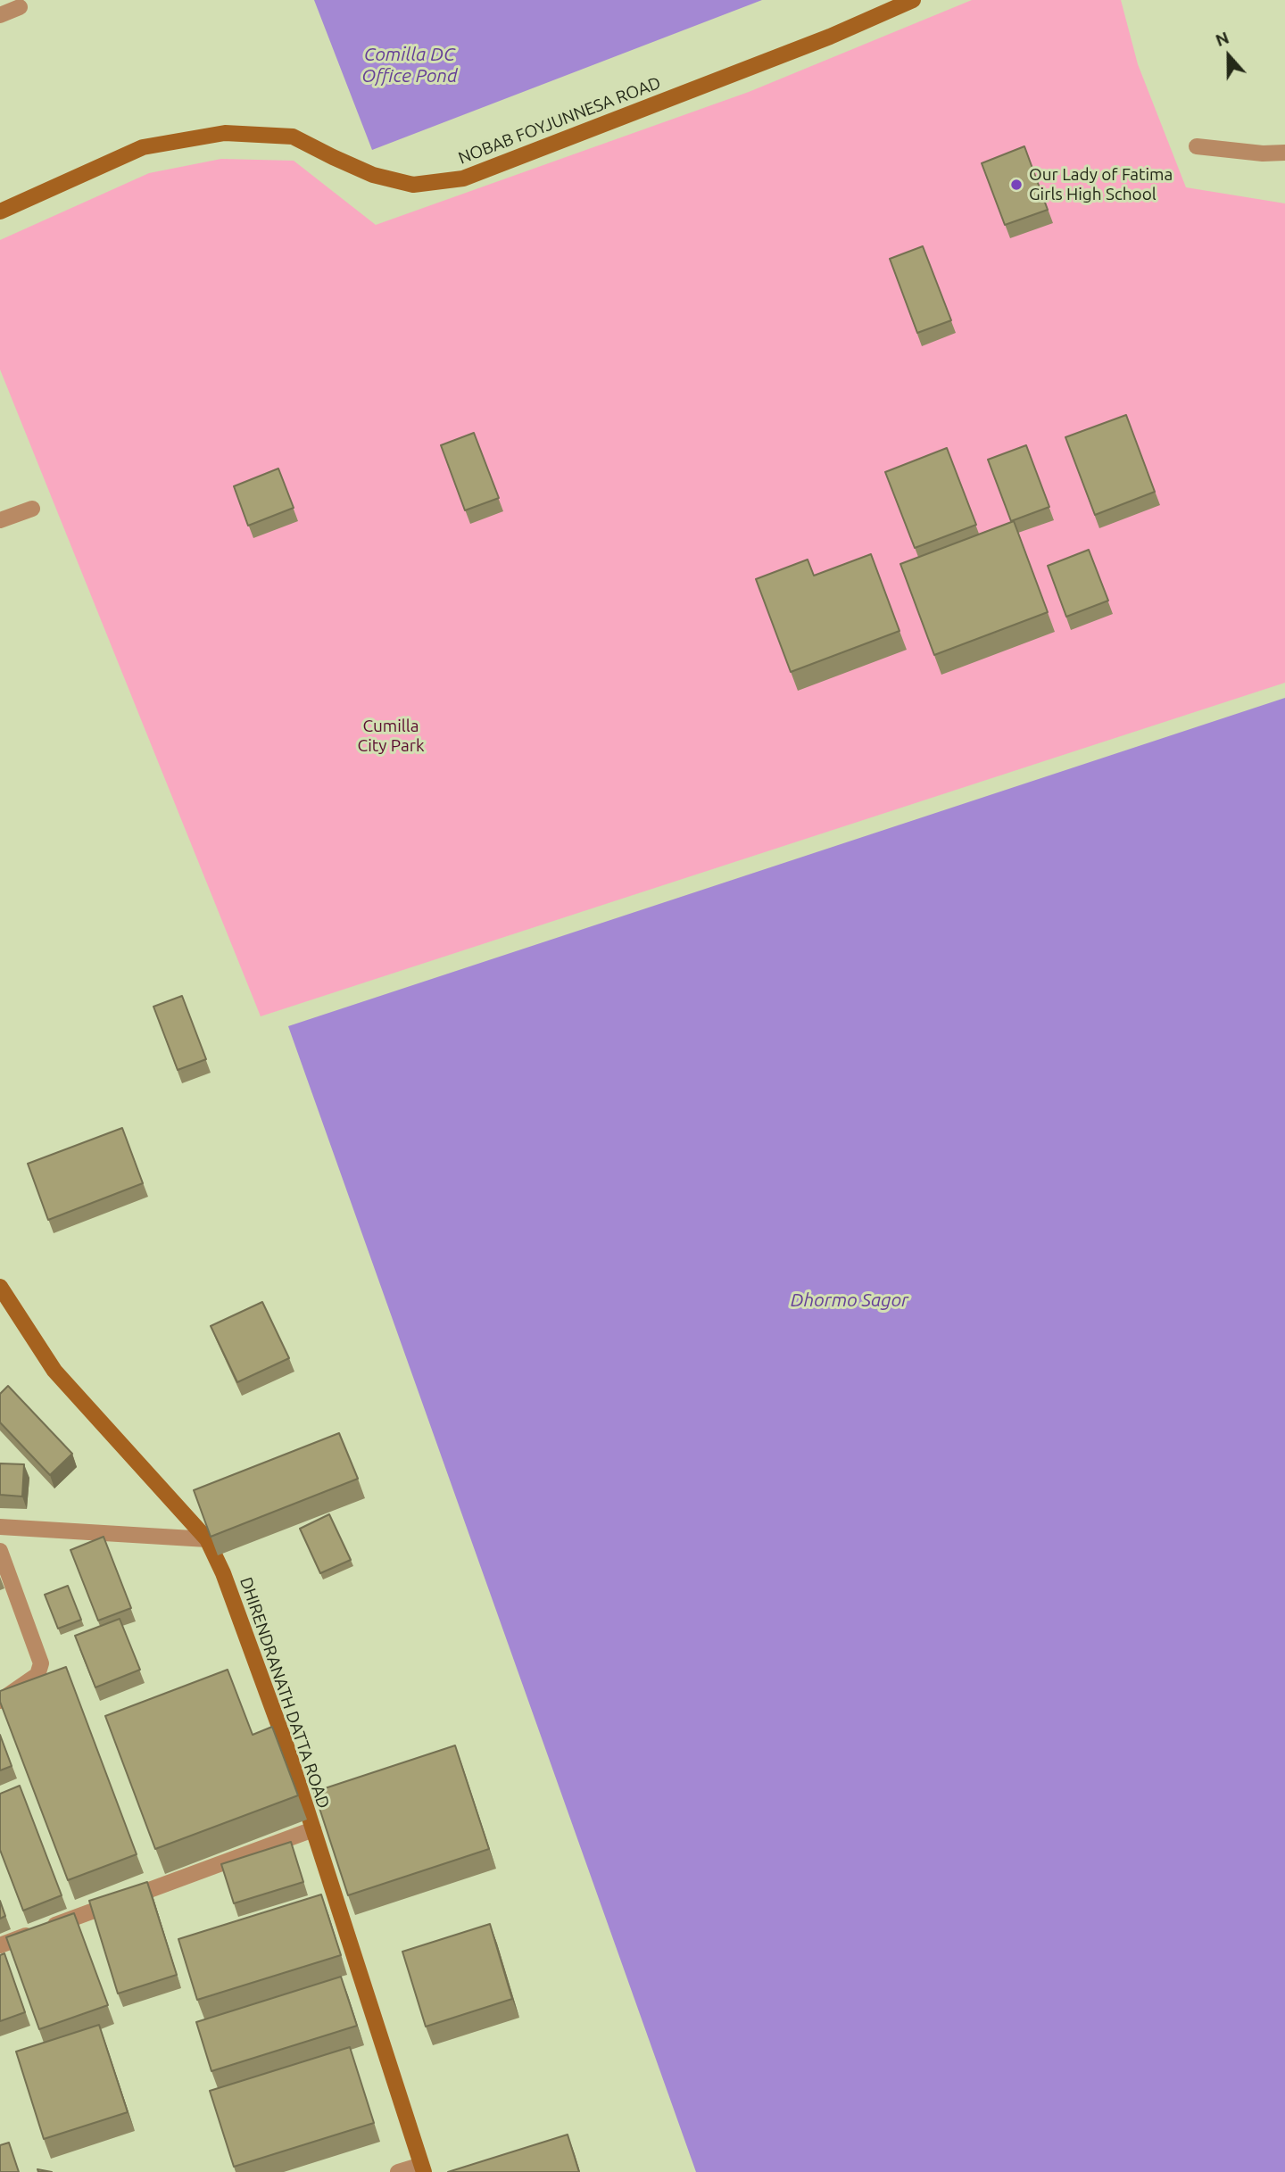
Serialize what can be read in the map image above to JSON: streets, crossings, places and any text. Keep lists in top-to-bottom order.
{
  "streets": {
    "street": ["NOBAB FOYJUNNESA ROAD", "DHIRENDRANATH DATTA ROAD"]
  },
  "water": ["Comilla DC Office Pond", "Dhormo Sagor"],
  "parks": ["Cumilla City Park"],
  "places": ["Our Lady of Fatima Girls High School"],
  "north": "top"
}
